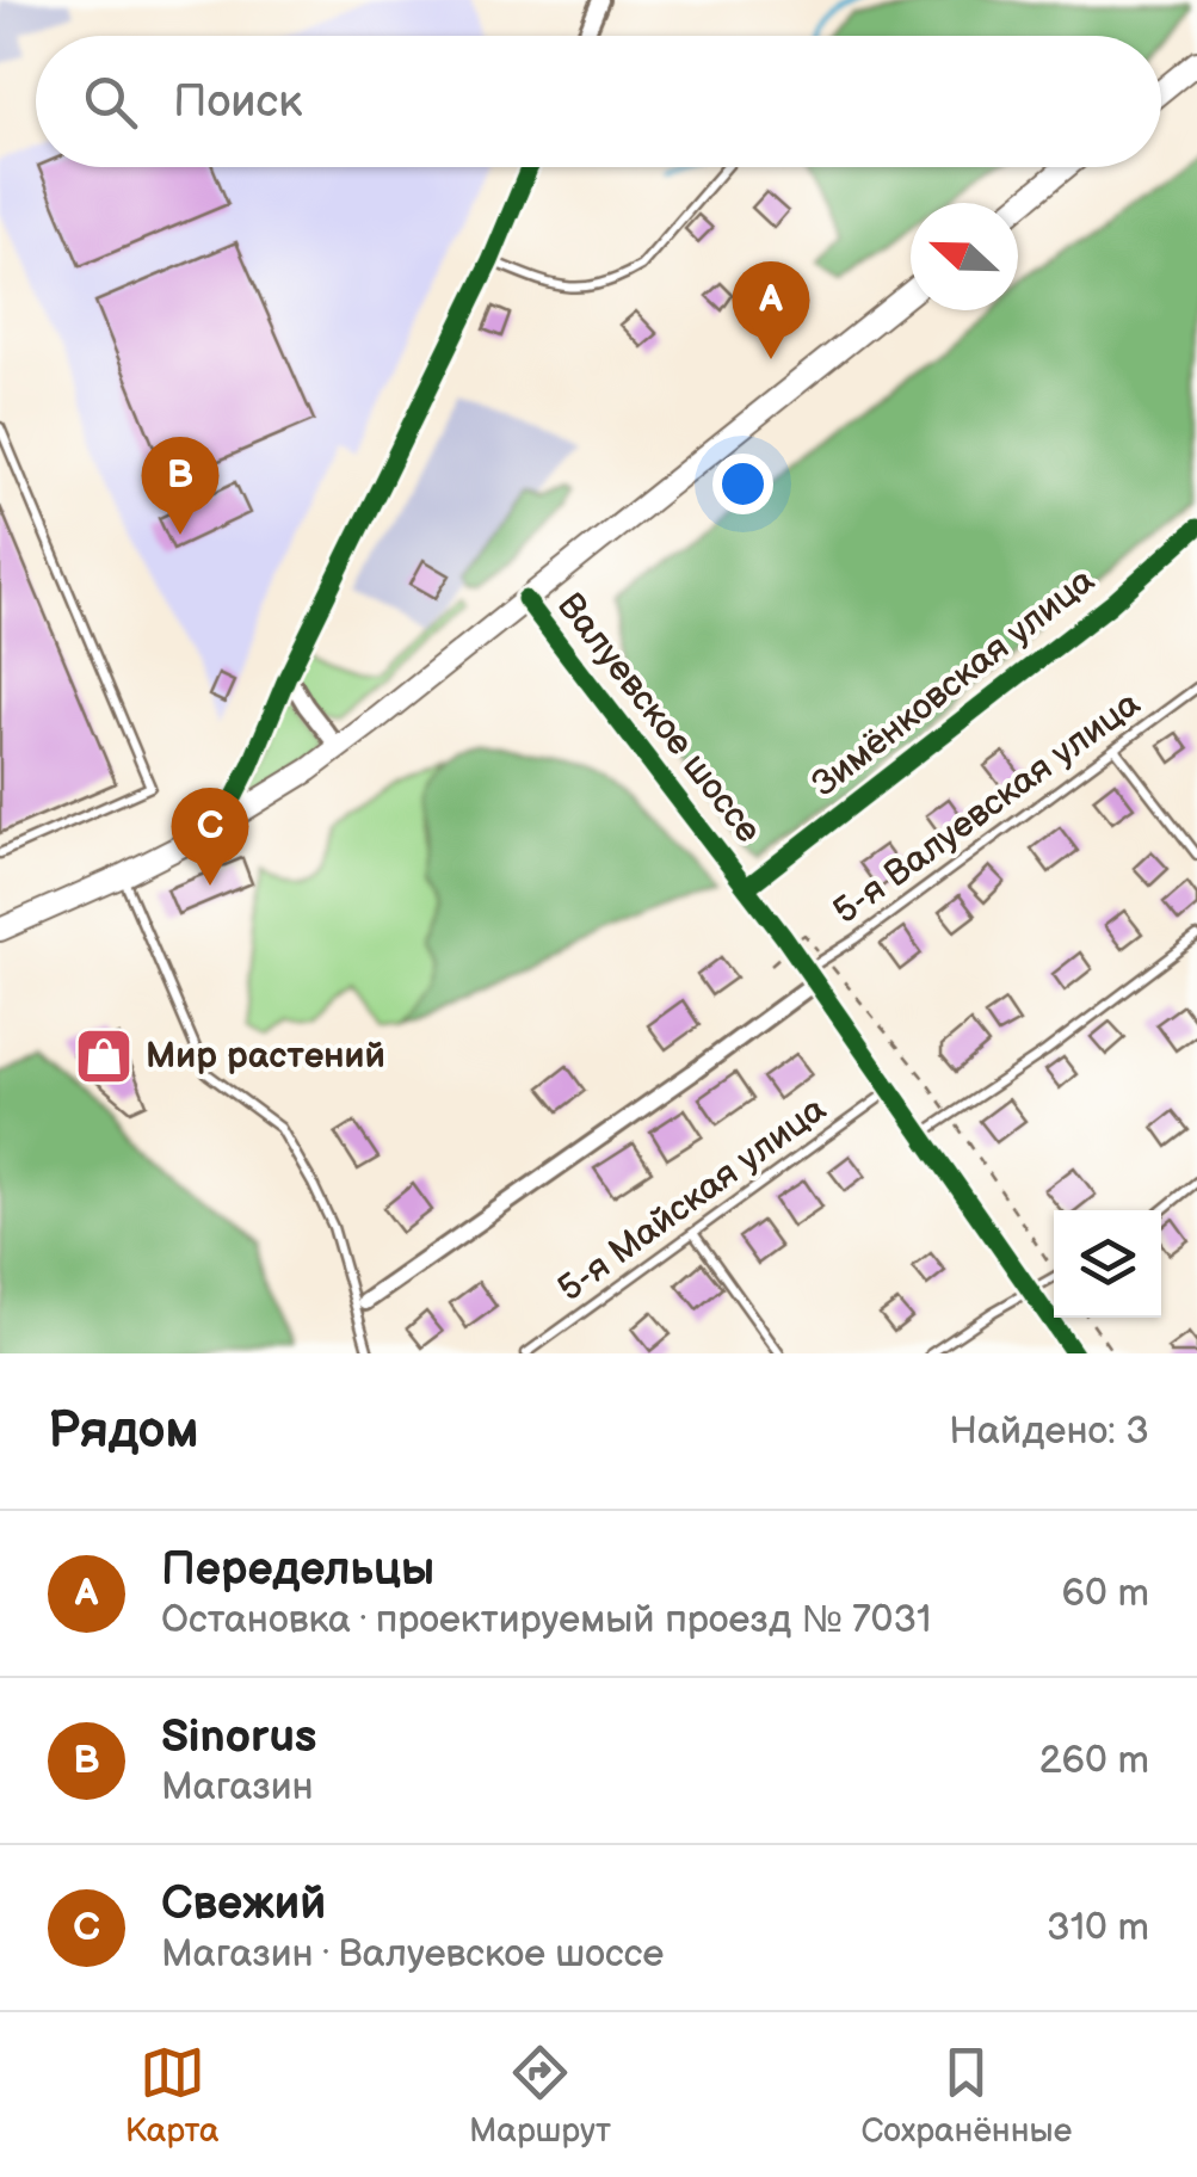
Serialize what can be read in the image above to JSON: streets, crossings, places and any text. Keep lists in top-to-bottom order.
{
  "streets": {
    "main road": ["Валуевское шоссе"],
    "street": ["Зимёнковская улица"],
    "lane": ["5-я Валуевская улица", "5-я Майская улица"]
  },
  "crossings": [
    ["Зимёнковская улица", "Валуевское шоссе"],
    ["Валуевское шоссе", "5-я Валуевская улица"],
    ["Валуевское шоссе", "5-я Майская улица"]
  ],
  "places": {
    "shop": ["Мир растений"]
  },
  "north": "left",
  "page": {
    "search": "Поиск",
    "pins": ["A", "B", "C"],
    "heading": ["Рядом", "Найдено: 3"],
    "list": [
      {
        "mark": "A",
        "name": "Передельцы",
        "note": "Остановка · проектируемый проезд № 7031",
        "value": "60 m"
      },
      {
        "mark": "B",
        "name": "Sinorus",
        "note": "Магазин",
        "value": "260 m"
      },
      {
        "mark": "C",
        "name": "Свежий",
        "note": "Магазин · Валуевское шоссе",
        "value": "310 m"
      }
    ],
    "nav": ["Карта", "Маршрут", "Сохранённые"]
  }
}
